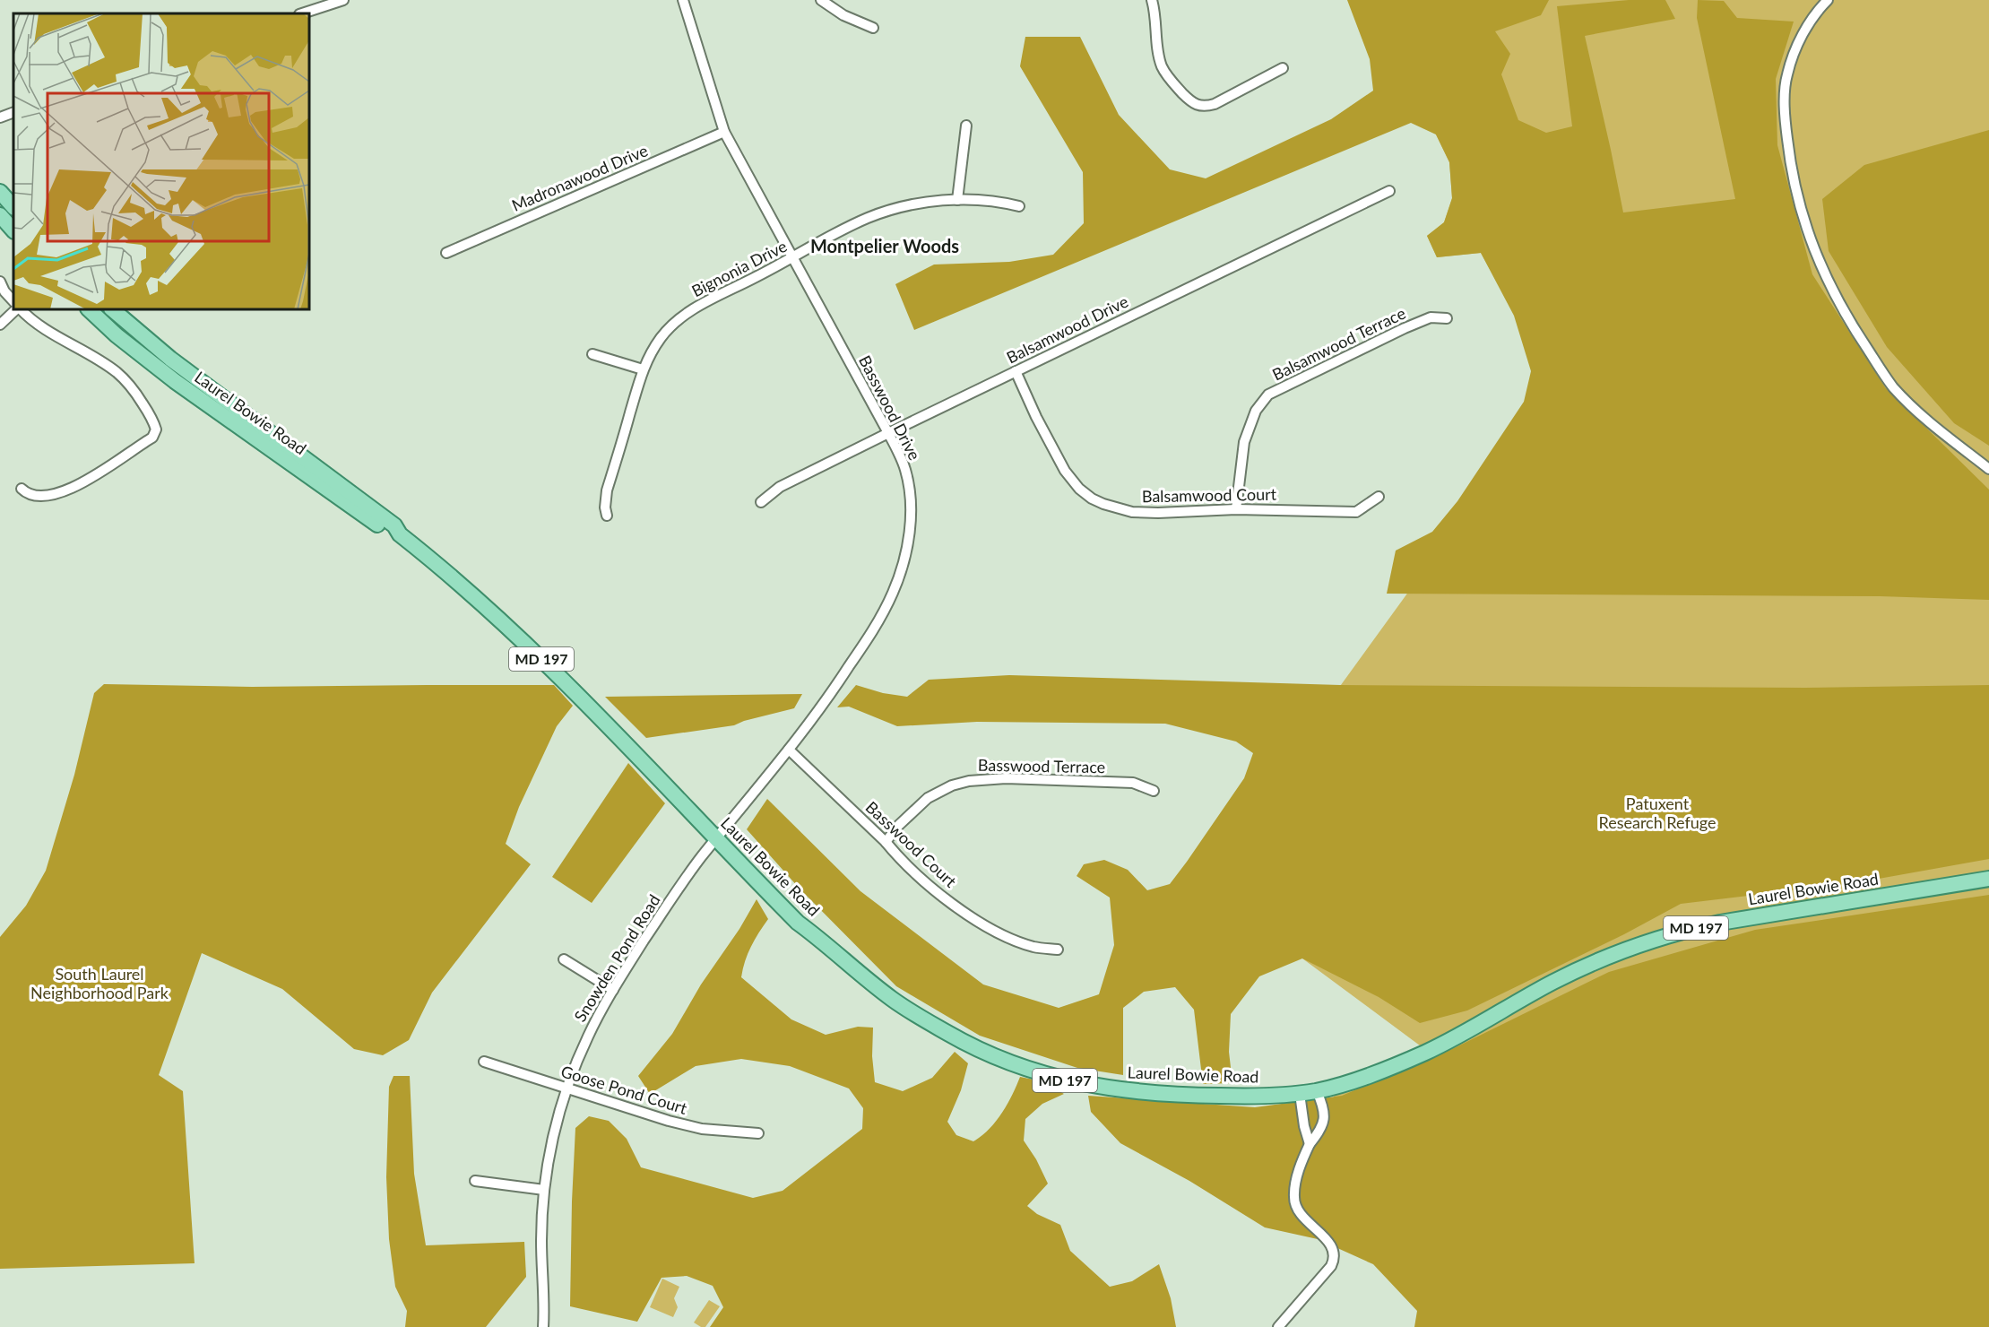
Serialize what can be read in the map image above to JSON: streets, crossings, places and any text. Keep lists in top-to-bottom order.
{
  "streets": {
    "main road": ["Laurel Bowie Road", "MD 197"],
    "street": [
      "Madronawood Drive",
      "Bignonia Drive",
      "Balsamwood Drive",
      "Balsamwood Terrace",
      "Basswood Drive",
      "Balsamwood Court",
      "Basswood Terrace",
      "Basswood Court",
      "Snowden Pond Road",
      "Goose Pond Court"
    ]
  },
  "crossings": [
    ["Madronawood Drive", "Basswood Drive"],
    ["Bignonia Drive", "Basswood Drive"],
    ["Balsamwood Drive", "Basswood Drive"],
    ["Balsamwood Drive", "Balsamwood Court"],
    ["Balsamwood Terrace", "Balsamwood Court"],
    ["Basswood Drive", "Laurel Bowie Road"],
    ["Basswood Drive", "Basswood Court"],
    ["Basswood Drive", "Snowden Pond Road"],
    ["Laurel Bowie Road", "Snowden Pond Road"],
    ["Basswood Terrace", "Basswood Court"],
    ["Snowden Pond Road", "Goose Pond Court"]
  ],
  "districts": ["Montpelier Woods"],
  "parks": ["Patuxent Research Refuge", "South Laurel Neighborhood Park"]
}
